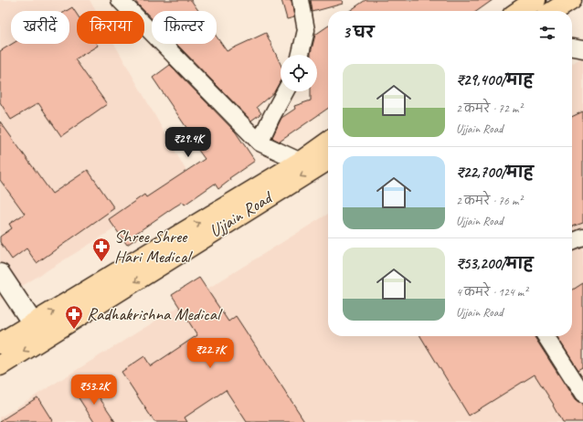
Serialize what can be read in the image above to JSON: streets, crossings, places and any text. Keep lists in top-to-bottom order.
{
  "streets": {
    "main road": ["Ujjain Road"]
  },
  "places": {
    "pharmacy": ["Shree Shree Hari Medical", "Radhakrishna Medical"]
  },
  "page": {
    "chip": ["खरीदें", "किराया", "फ़िल्टर"],
    "heading": "3 घर",
    "list": [
      {
        "name": "₹29,400/माह",
        "note": "2 कमरे · 72 m² · Ujjain Road"
      },
      {
        "name": "₹22,700/माह",
        "note": "2 कमरे · 76 m² · Ujjain Road"
      },
      {
        "name": "₹53,200/माह",
        "note": "4 कमरे · 124 m² · Ujjain Road"
      }
    ],
    "price": ["₹29.4K", "₹22.7K", "₹53.2K"]
  }
}
